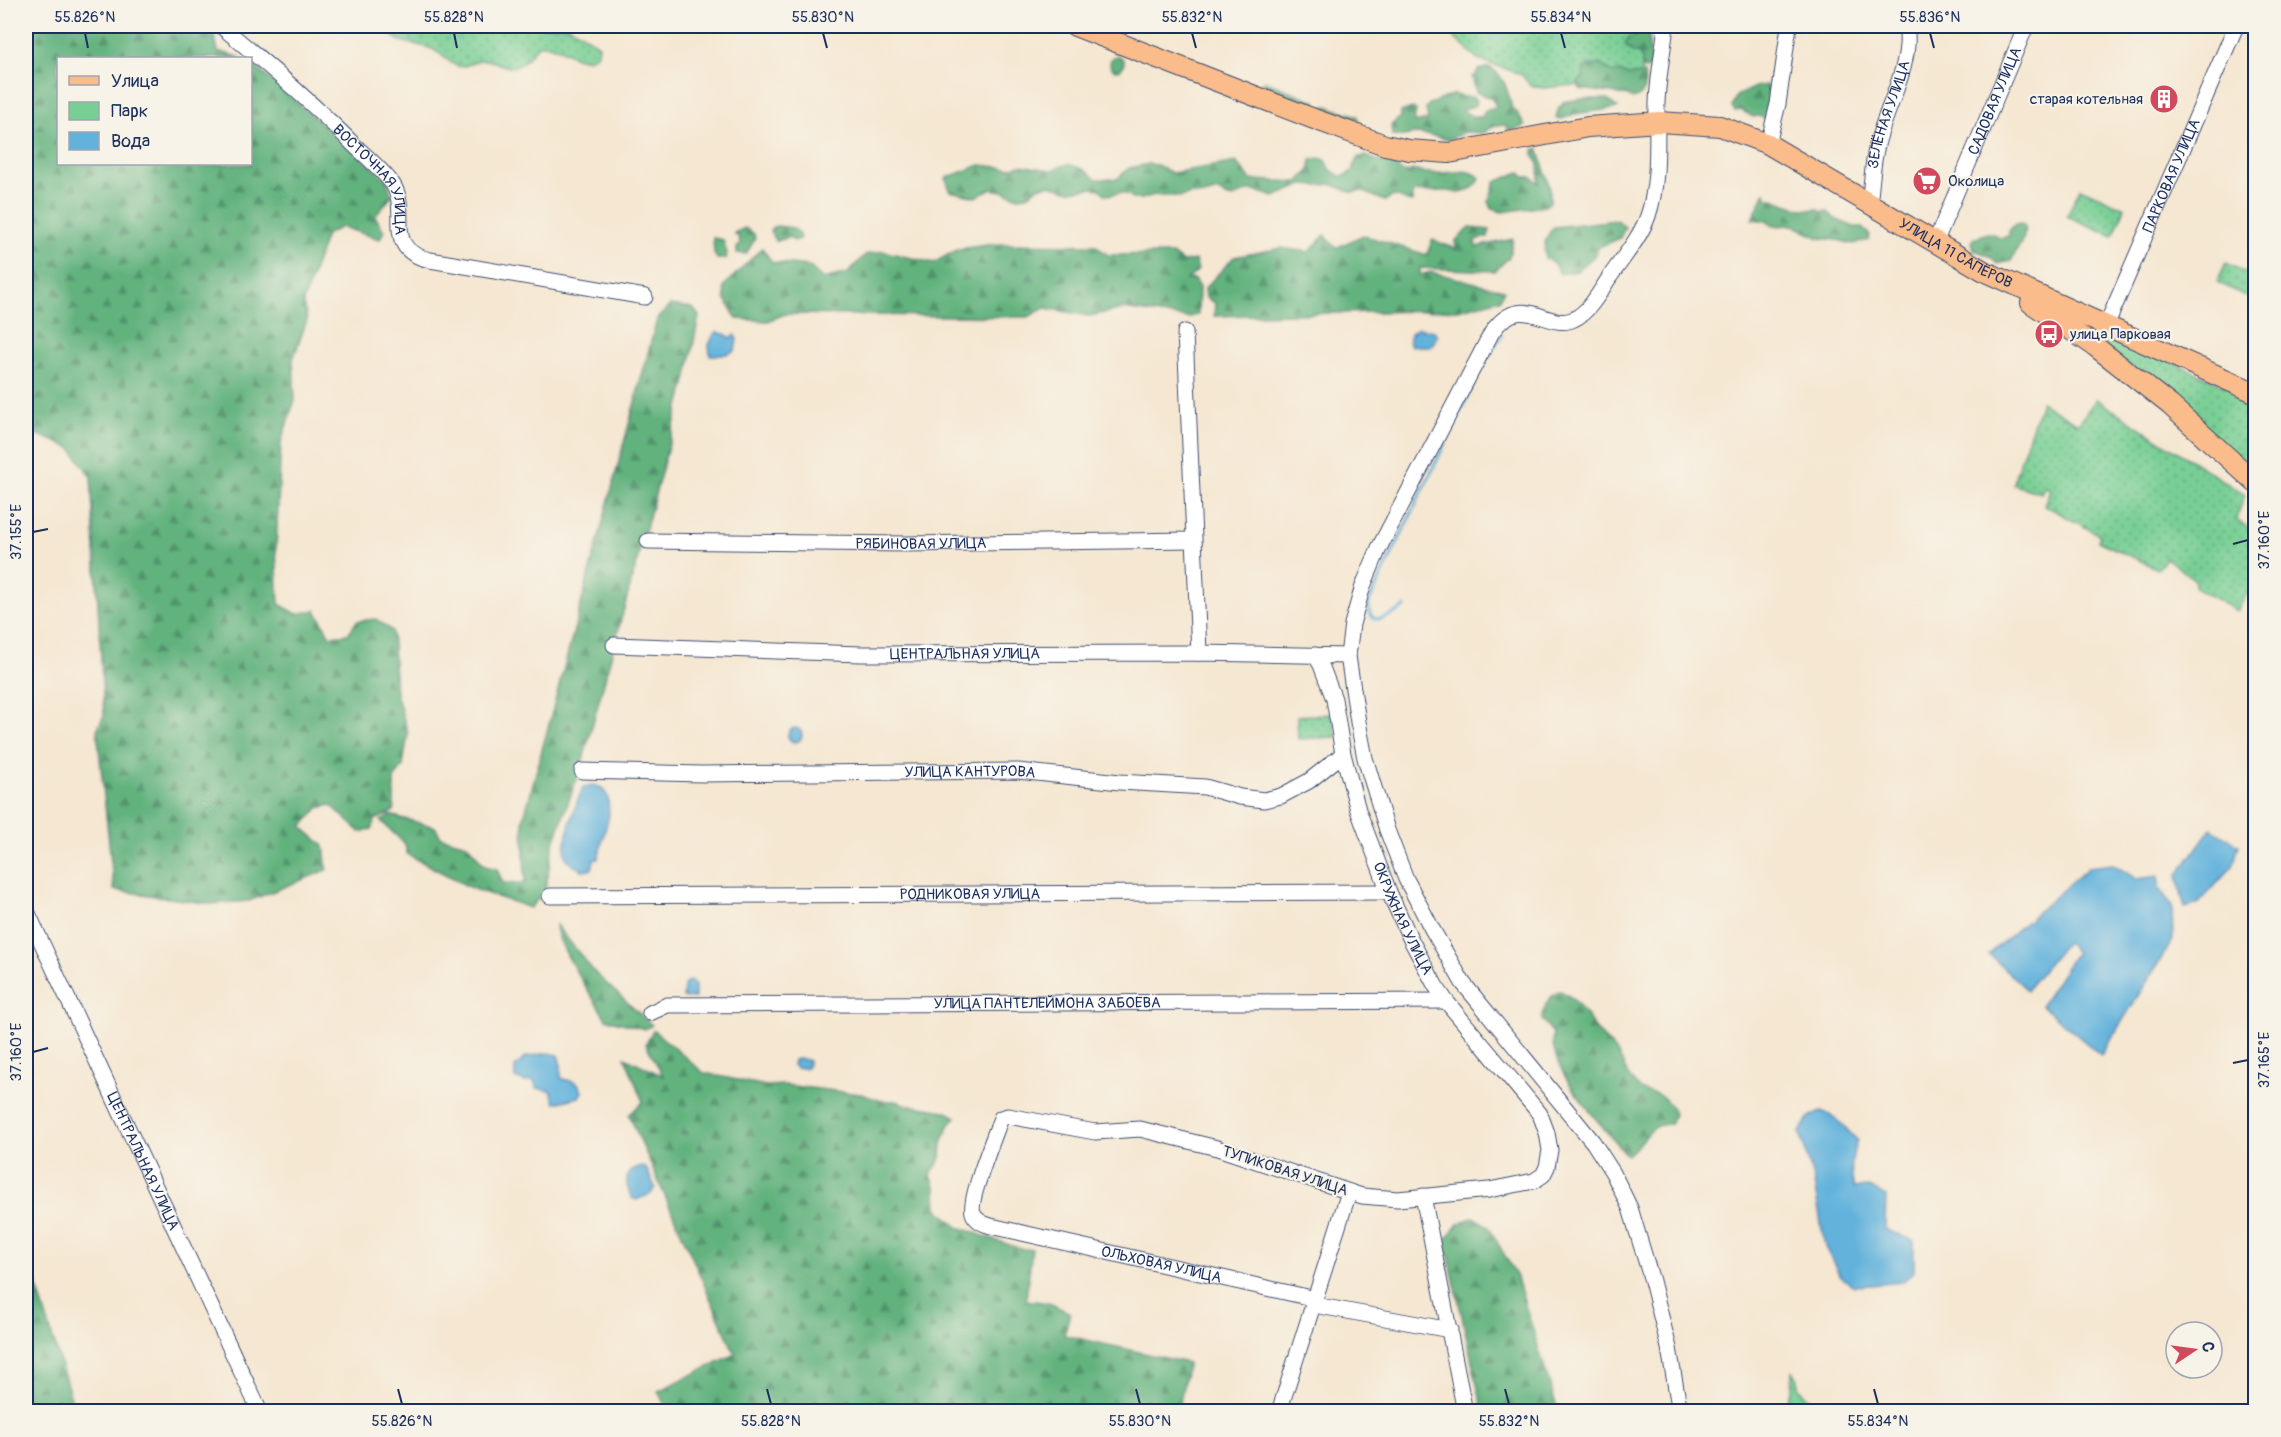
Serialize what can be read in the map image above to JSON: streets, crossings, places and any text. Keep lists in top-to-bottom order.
{
  "streets": {
    "main road": ["УЛИЦА 11 САПЁРОВ"],
    "street": [
      "САДОВАЯ УЛИЦА",
      "ЗЕЛЁНАЯ УЛИЦА",
      "ПАРКОВАЯ УЛИЦА",
      "ВОСТОЧНАЯ УЛИЦА",
      "РЯБИНОВАЯ УЛИЦА",
      "ЦЕНТРАЛЬНАЯ УЛИЦА",
      "УЛИЦА КАНТУРОВА",
      "РОДНИКОВАЯ УЛИЦА",
      "ОКРУЖНАЯ УЛИЦА",
      "УЛИЦА ПАНТЕЛЕЙМОНА ЗАБОЕВА",
      "ТУПИКОВАЯ УЛИЦА",
      "ОЛЬХОВАЯ УЛИЦА"
    ]
  },
  "crossings": [
    ["САДОВАЯ УЛИЦА", "УЛИЦА 11 САПЁРОВ"],
    ["ЗЕЛЁНАЯ УЛИЦА", "УЛИЦА 11 САПЁРОВ"],
    ["ПАРКОВАЯ УЛИЦА", "УЛИЦА 11 САПЁРОВ"],
    ["ЦЕНТРАЛЬНАЯ УЛИЦА", "ОКРУЖНАЯ УЛИЦА"],
    ["УЛИЦА КАНТУРОВА", "ОКРУЖНАЯ УЛИЦА"],
    ["РОДНИКОВАЯ УЛИЦА", "ОКРУЖНАЯ УЛИЦА"],
    ["ОКРУЖНАЯ УЛИЦА", "УЛИЦА ПАНТЕЛЕЙМОНА ЗАБОЕВА"],
    ["ОКРУЖНАЯ УЛИЦА", "ТУПИКОВАЯ УЛИЦА"],
    ["ТУПИКОВАЯ УЛИЦА", "ОЛЬХОВАЯ УЛИЦА"]
  ],
  "places": {
    "building": ["старая котельная"],
    "supermarket": ["Околица"],
    "bus stop": ["улица Парковая"]
  },
  "legend": ["Улица", "Парк", "Вода"],
  "north": "right",
  "coordinates": [
    "55.826°N",
    "55.828°N",
    "55.830°N",
    "55.832°N",
    "55.834°N",
    "55.836°N",
    "37.155°E",
    "37.160°E",
    "37.165°E"
  ]
}
